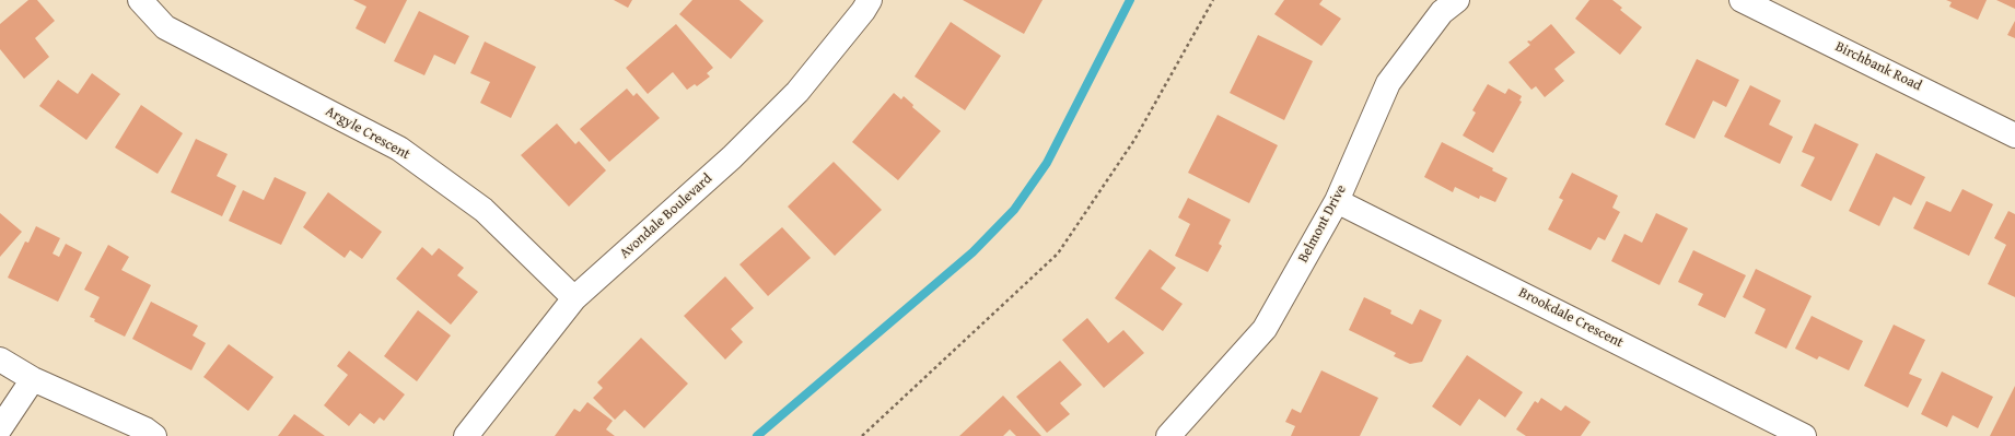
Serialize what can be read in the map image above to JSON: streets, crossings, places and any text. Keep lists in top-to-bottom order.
{
  "streets": {
    "street": [
      "Birchbank Road",
      "Argyle Crescent",
      "Avondale Boulevard",
      "Belmont Drive",
      "Brookdale Crescent"
    ]
  },
  "crossings": [
    ["Argyle Crescent", "Avondale Boulevard"],
    ["Belmont Drive", "Brookdale Crescent"]
  ]
}
